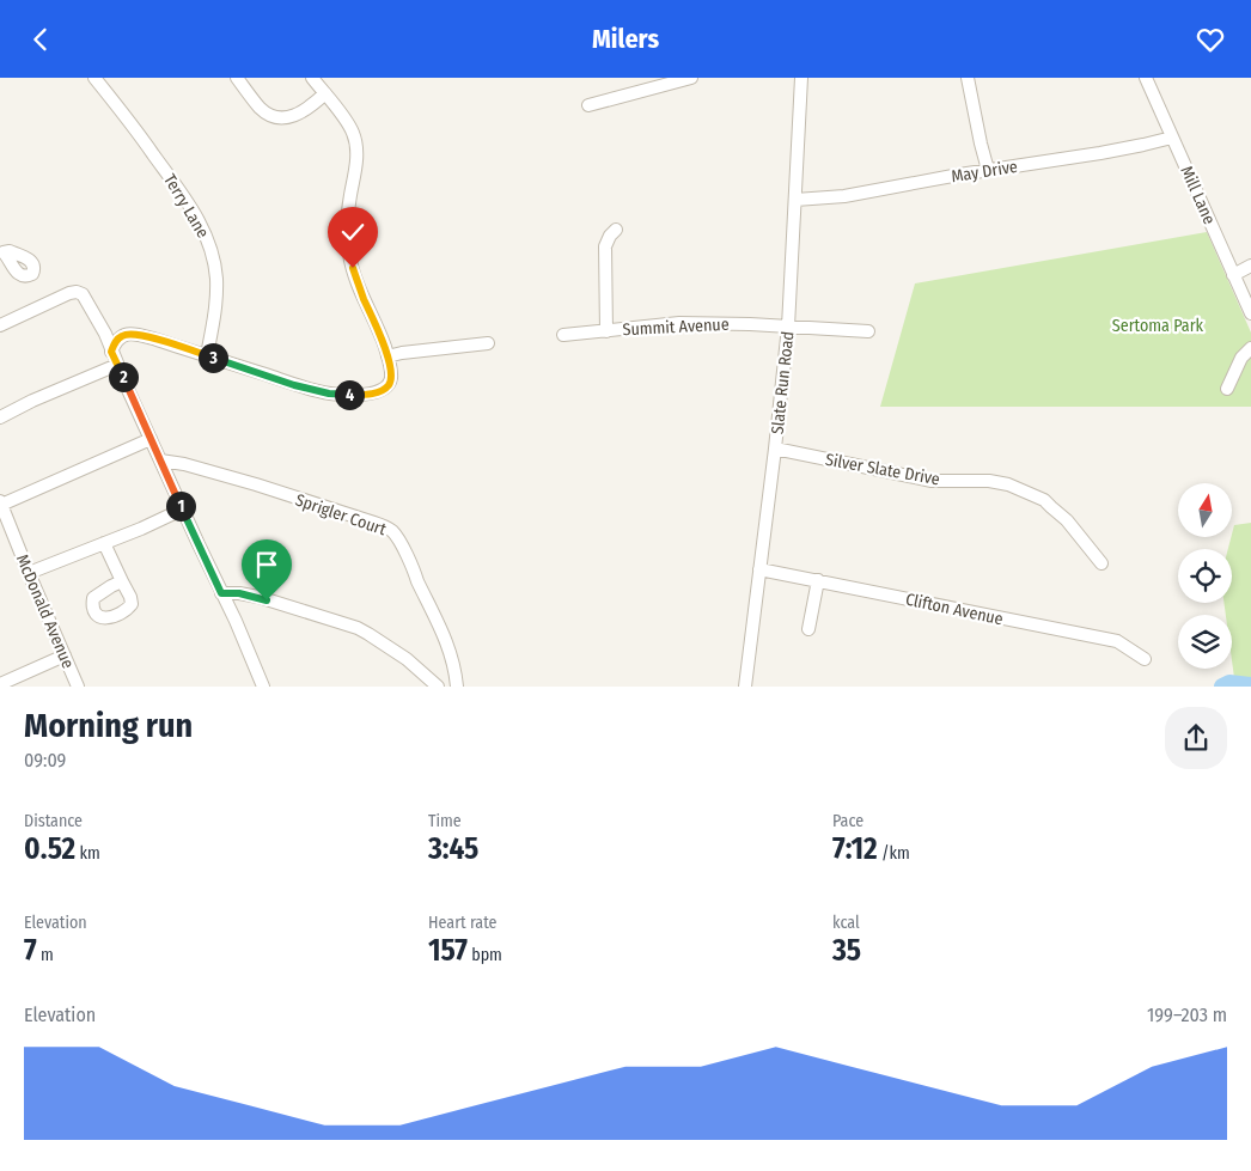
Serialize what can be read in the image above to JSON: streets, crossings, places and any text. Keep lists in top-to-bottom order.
{
  "streets": {
    "street": [
      "May Drive",
      "Mill Lane",
      "Terry Lane",
      "Summit Avenue",
      "Slate Run Road",
      "Silver Slate Drive",
      "Sprigler Court",
      "Clifton Avenue",
      "McDonald Avenue"
    ]
  },
  "crossings": [
    ["May Drive", "Mill Lane"],
    ["May Drive", "Slate Run Road"],
    ["Summit Avenue", "Slate Run Road"],
    ["Slate Run Road", "Silver Slate Drive"],
    ["Slate Run Road", "Clifton Avenue"]
  ],
  "parks": ["Sertoma Park"],
  "north": "top",
  "page": {
    "header": "Milers",
    "pins": [
      "3",
      "2",
      "4",
      "1"
    ],
    "heading": ["Morning run", "09:09"],
    "stats": [
      ["Distance", "0.52 km"],
      ["Time", "3:45"],
      ["Pace", "7:12 /km"],
      ["Elevation", "7 m"],
      ["Heart rate", "157 bpm"],
      ["kcal", "35"]
    ],
    "chart": ["Elevation", "199–203 m"]
  }
}
